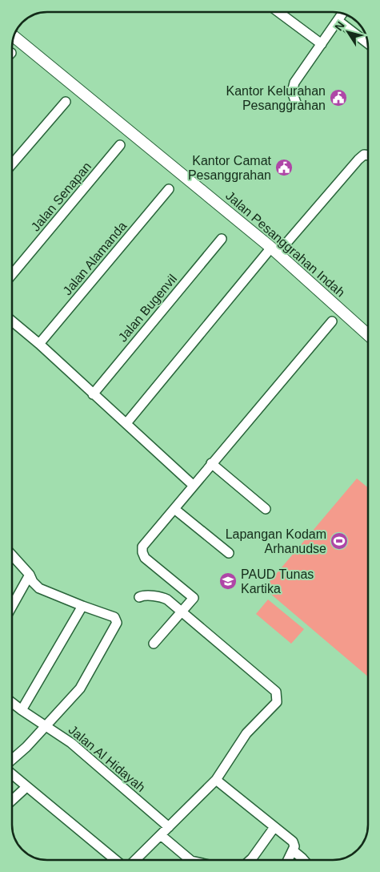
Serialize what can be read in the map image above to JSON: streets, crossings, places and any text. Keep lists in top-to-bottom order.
{
  "streets": {
    "street": [
      "Jalan Senapan",
      "Jalan Pesanggrahan Indah",
      "Jalan Alamanda",
      "Jalan Bugenvil",
      "Jalan Al Hidayah"
    ]
  },
  "places": {
    "public building": ["Kantor Kelurahan Pesanggrahan", "Kantor Camat Pesanggrahan"],
    "sports": ["Lapangan Kodam Arhanudse"],
    "school or university": ["PAUD Tunas Kartika"]
  },
  "north": "top left"
}
